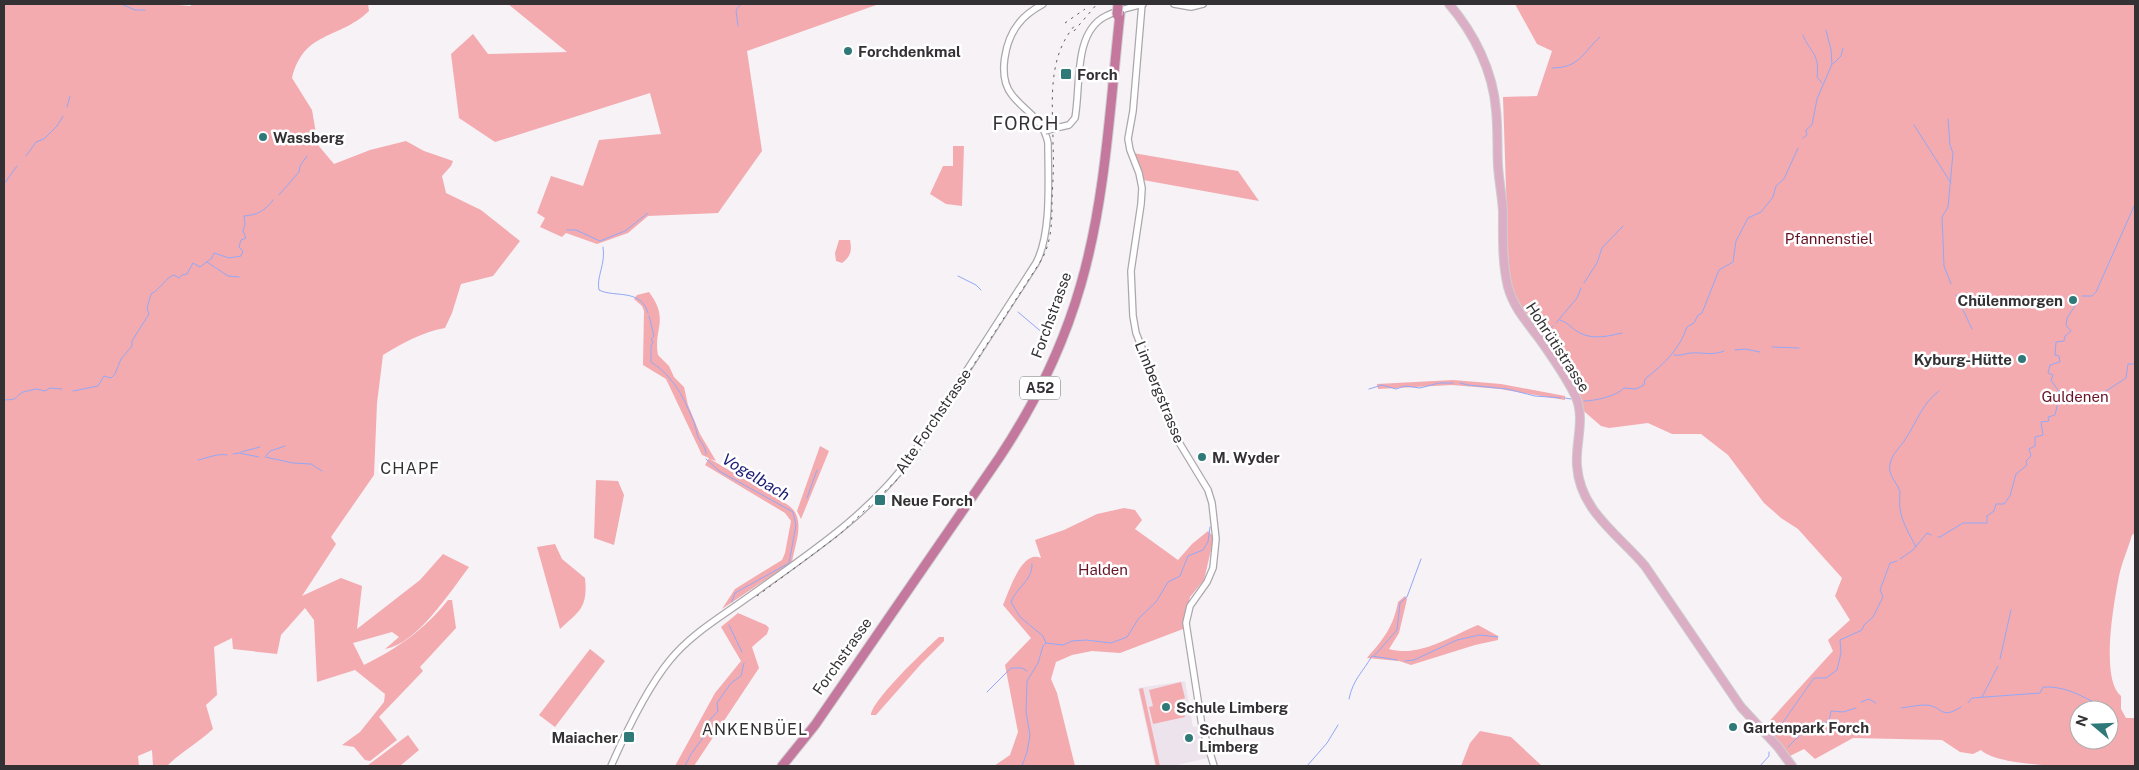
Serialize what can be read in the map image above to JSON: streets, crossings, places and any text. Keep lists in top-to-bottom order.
{
  "streets": {
    "highway": ["Forchstrasse", "A52"],
    "main road": ["Hohrütistrasse"],
    "street": ["Limbergstrasse", "Alte Forchstrasse"]
  },
  "districts": ["FORCH", "CHAPF", "ANKENBÜEL"],
  "water": ["Vogelbach"],
  "parks": ["Pfannenstiel", "Guldenen", "Halden"],
  "places": {
    "other": [
      "Forchdenkmal",
      "Wassberg",
      "Chülenmorgen",
      "Kyburg-Hütte",
      "M. Wyder",
      "Schule Limberg",
      "Gartenpark Forch",
      "Schulhaus Limberg"
    ],
    "transit": ["Forch", "Neue Forch", "Maiacher"]
  },
  "north": "left"
}
